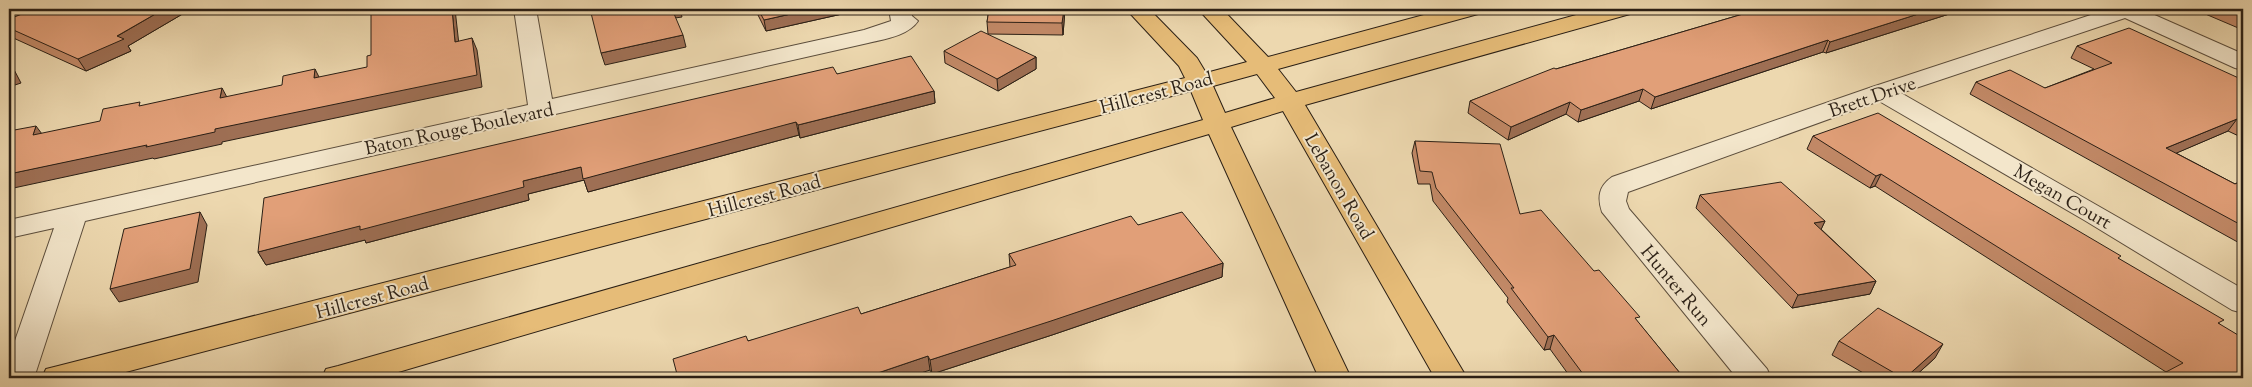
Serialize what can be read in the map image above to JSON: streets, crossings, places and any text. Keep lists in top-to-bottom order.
{
  "streets": {
    "main road": ["Hillcrest Road", "Lebanon Road"],
    "street": [
      "Brett Drive",
      "Baton Rouge Boulevard",
      "Megan Court",
      "Hunter Run"
    ]
  },
  "crossings": [
    ["Hillcrest Road", "Lebanon Road"],
    ["Brett Drive", "Megan Court"],
    ["Brett Drive", "Hunter Run"]
  ]
}
